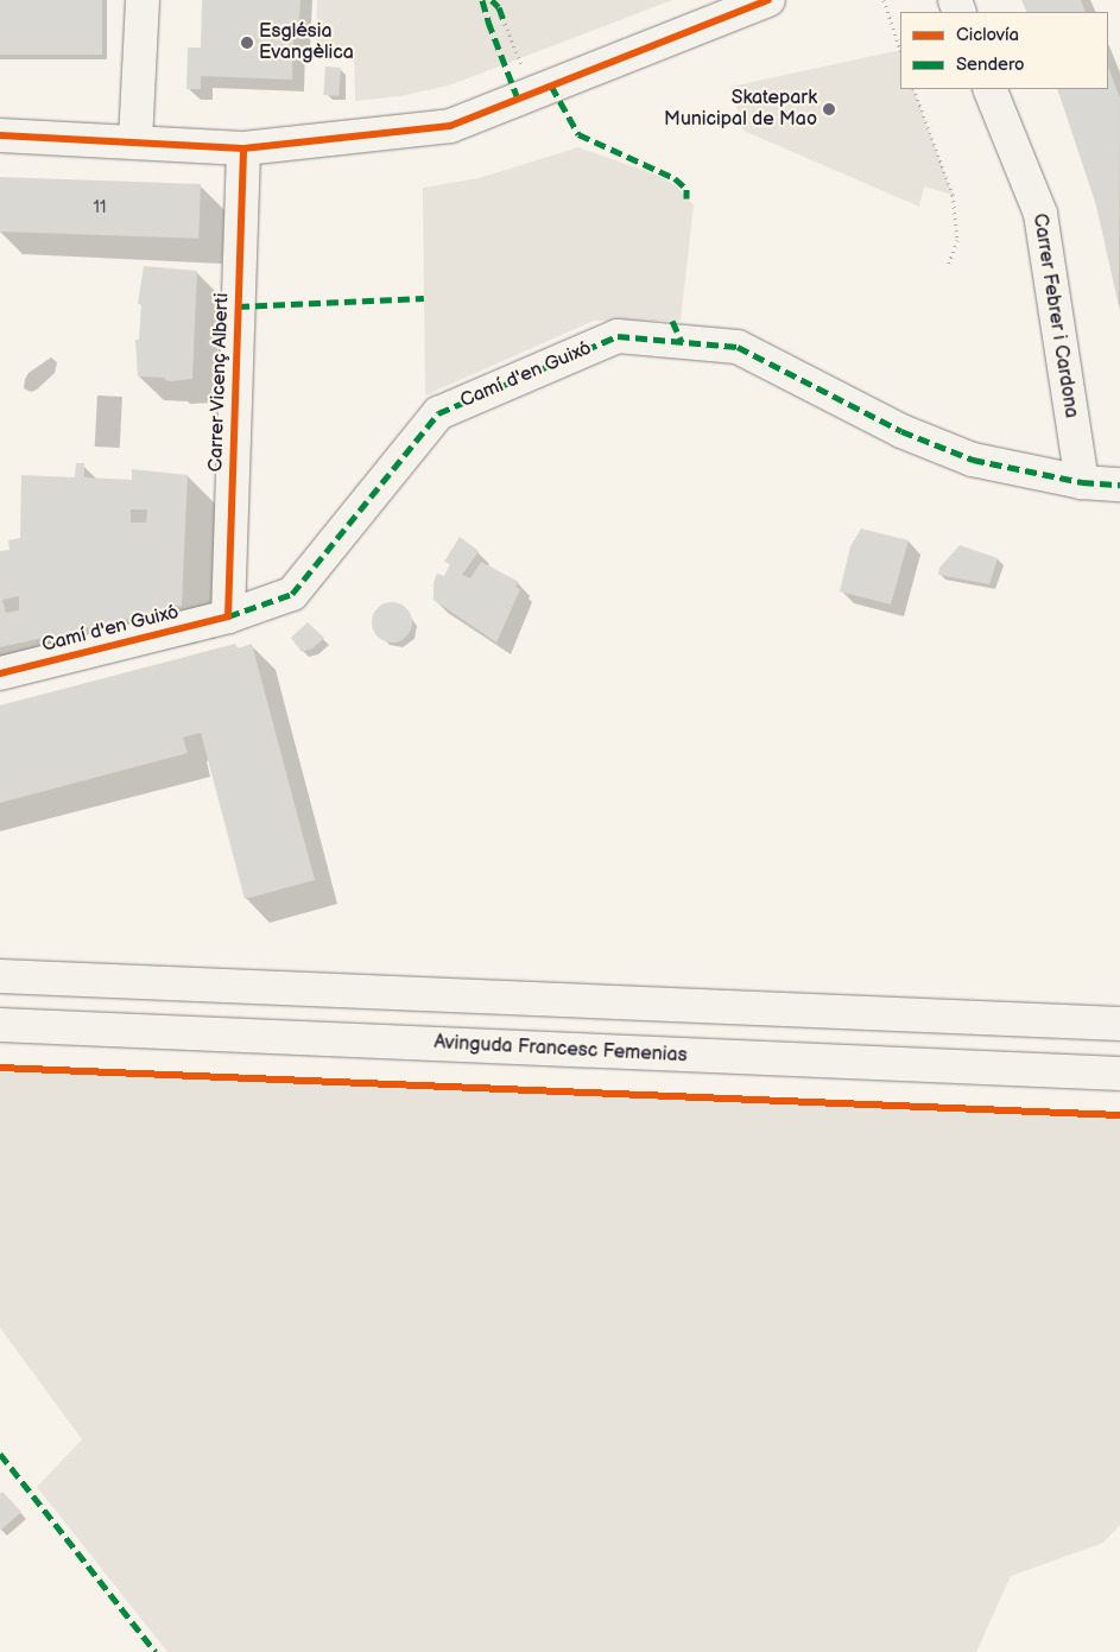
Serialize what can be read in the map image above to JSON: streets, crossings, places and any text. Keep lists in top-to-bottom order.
{
  "streets": {
    "street": [
      "Carrer Febrer i Cardona",
      "Camí d'en Guixó",
      "Carrer Vicenç Alberti",
      "Avinguda Francesc Femenias"
    ]
  },
  "crossings": [
    ["Carrer Febrer i Cardona", "Camí d'en Guixó"],
    ["Camí d'en Guixó", "Carrer Vicenç Alberti"]
  ],
  "places": ["Església Evangèlica", "Skatepark Municipal de Mao"],
  "house_numbers": ["11"],
  "legend": ["Ciclovía", "Sendero"]
}
